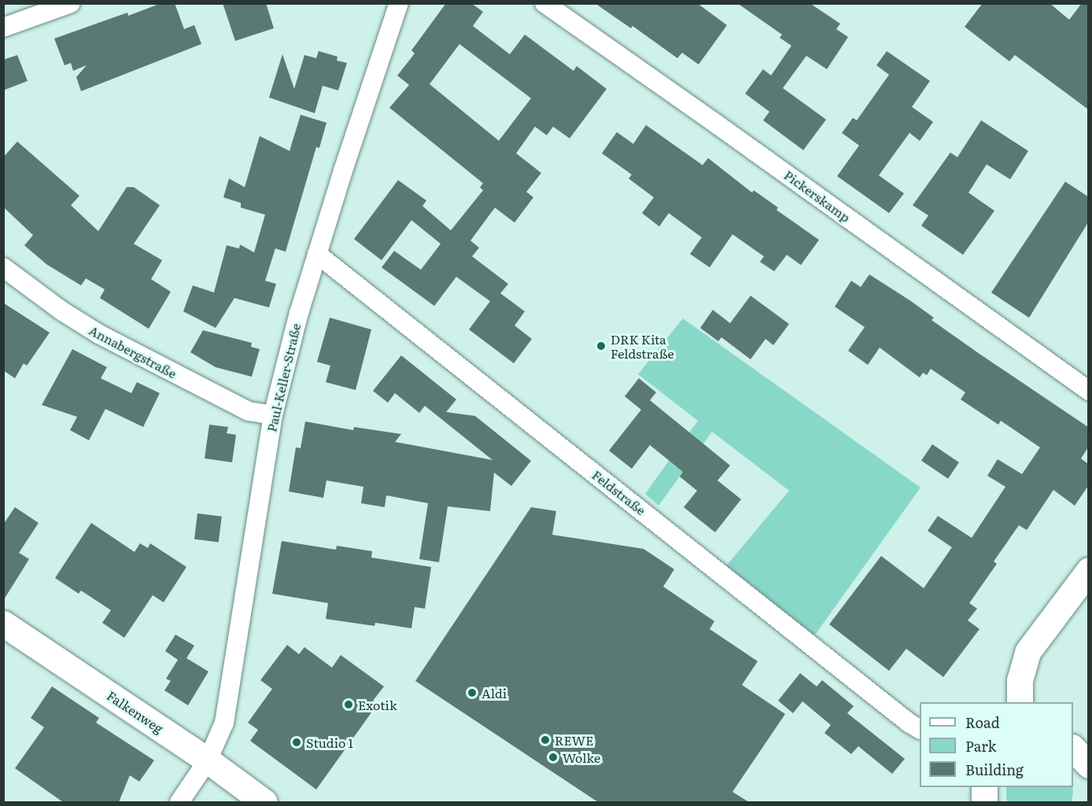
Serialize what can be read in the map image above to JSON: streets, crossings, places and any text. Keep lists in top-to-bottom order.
{
  "streets": {
    "main road": ["Falkenweg"],
    "street": [
      "Pickerskamp",
      "Annabergstraße",
      "Paul-Keller-Straße",
      "Feldstraße"
    ]
  },
  "crossings": [
    ["Annabergstraße", "Paul-Keller-Straße"],
    ["Paul-Keller-Straße", "Feldstraße"],
    ["Paul-Keller-Straße", "Falkenweg"]
  ],
  "places": [
    "DRK Kita Feldstraße",
    "Aldi",
    "Exotik",
    "REWE",
    "Studio 1",
    "Wolke"
  ],
  "legend": ["Road", "Park", "Building"]
}
